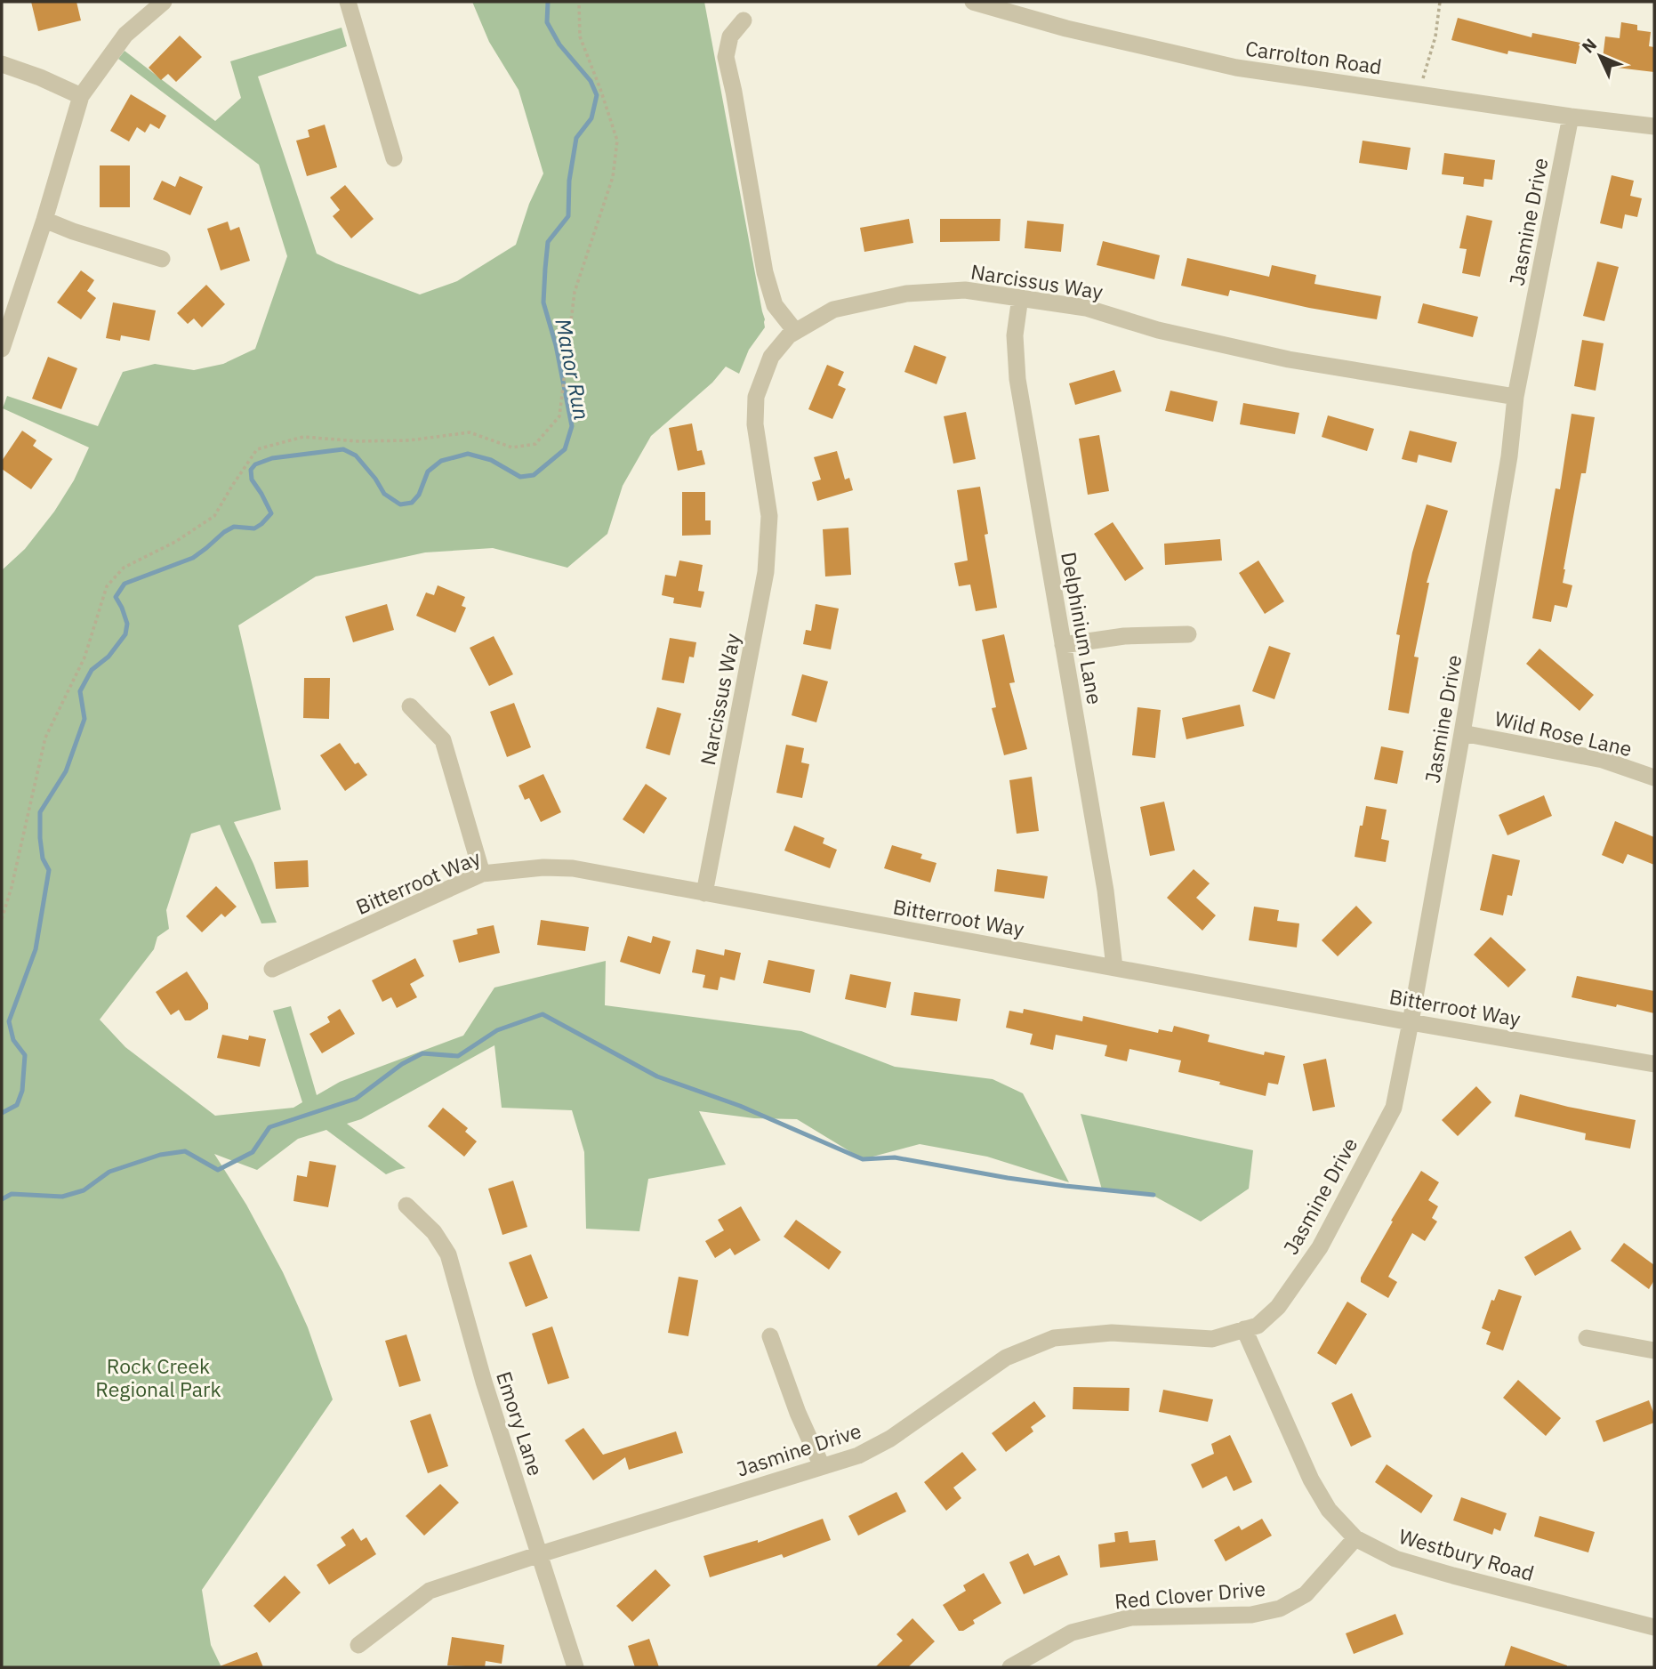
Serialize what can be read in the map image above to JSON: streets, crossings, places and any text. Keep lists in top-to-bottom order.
{
  "streets": {
    "street": [
      "Carrolton Road",
      "Jasmine Drive",
      "Narcissus Way",
      "Delphinium Lane",
      "Wild Rose Lane",
      "Bitterroot Way",
      "Emory Lane",
      "Westbury Road",
      "Red Clover Drive"
    ]
  },
  "crossings": [
    ["Carrolton Road", "Jasmine Drive"],
    ["Jasmine Drive", "Narcissus Way"],
    ["Jasmine Drive", "Wild Rose Lane"],
    ["Jasmine Drive", "Bitterroot Way"],
    ["Jasmine Drive", "Emory Lane"],
    ["Jasmine Drive", "Westbury Road"],
    ["Narcissus Way", "Delphinium Lane"],
    ["Narcissus Way", "Bitterroot Way"],
    ["Delphinium Lane", "Bitterroot Way"],
    ["Westbury Road", "Red Clover Drive"]
  ],
  "water": ["Manor Run"],
  "parks": ["Rock Creek Regional Park"],
  "north": "top left"
}
